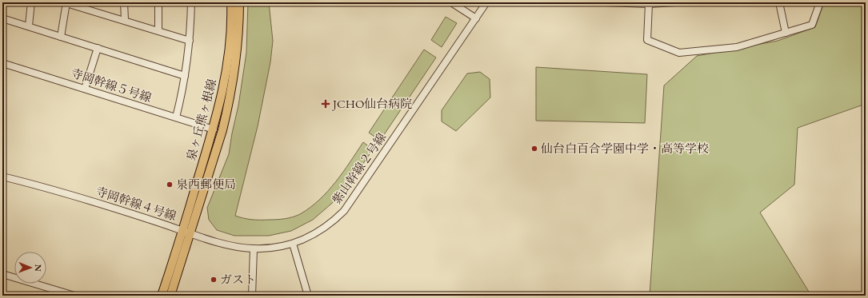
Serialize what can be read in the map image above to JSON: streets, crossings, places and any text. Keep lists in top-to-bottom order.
{
  "streets": {
    "main road": ["泉ヶ丘熊ヶ根線"],
    "street": ["寺岡幹線５号線", "紫山幹線２号線", "寺岡幹線４号線"]
  },
  "crossings": [
    ["寺岡幹線５号線", "泉ヶ丘熊ヶ根線"],
    ["泉ヶ丘熊ヶ根線", "紫山幹線２号線"],
    ["泉ヶ丘熊ヶ根線", "寺岡幹線４号線"],
    ["紫山幹線２号線", "寺岡幹線４号線"]
  ],
  "places": {
    "health": ["JCHO仙台病院"],
    "other": ["仙台白百合学園中学・高等学校", "泉西郵便局", "ガスト"]
  },
  "north": "right"
}
